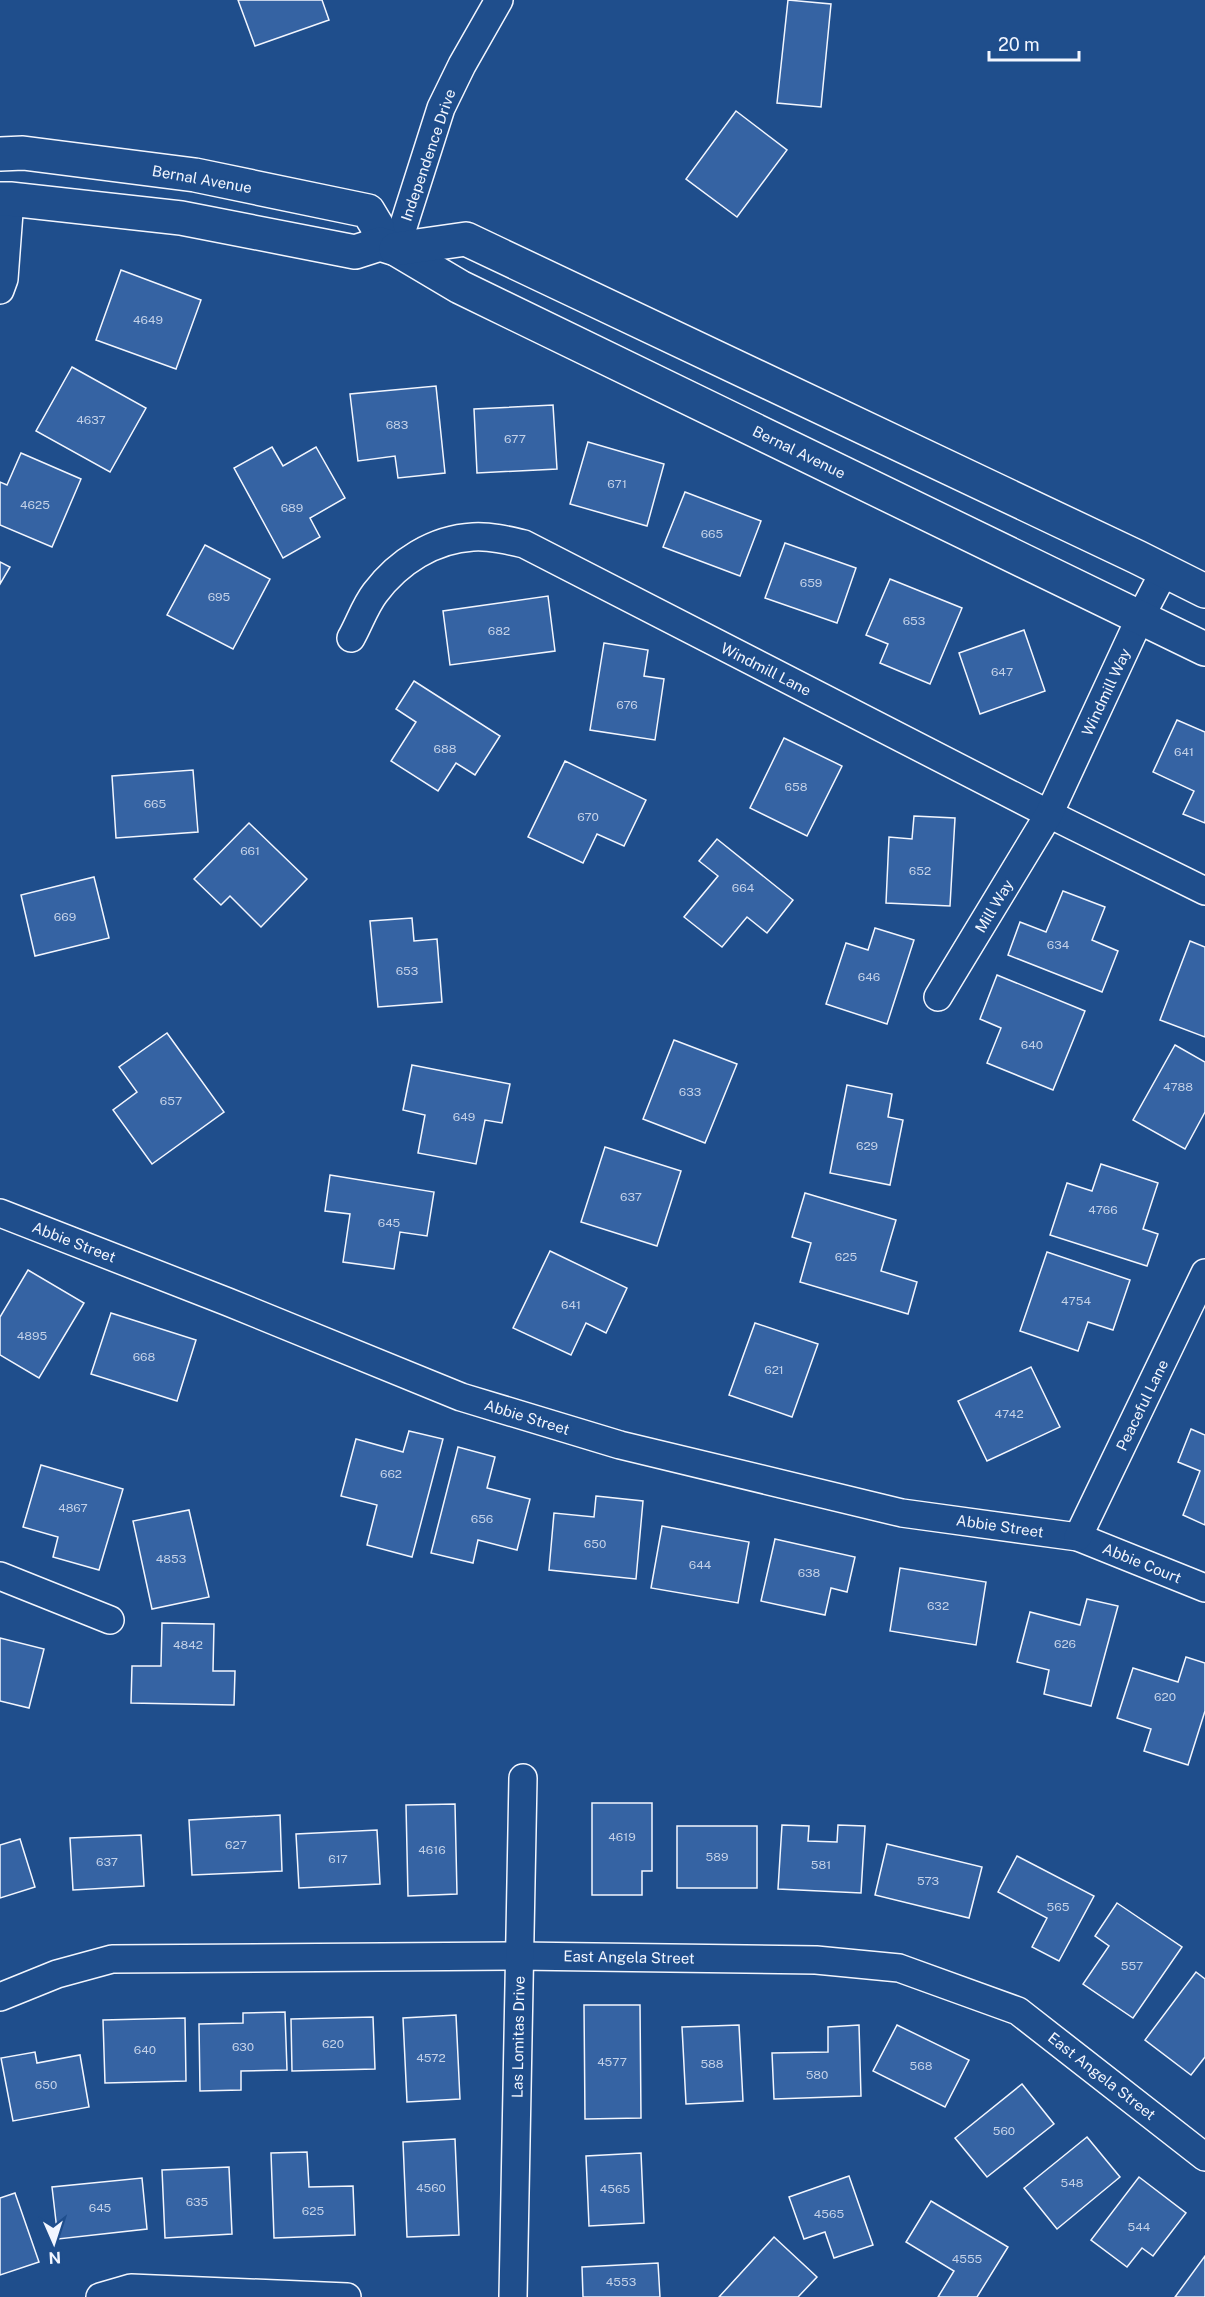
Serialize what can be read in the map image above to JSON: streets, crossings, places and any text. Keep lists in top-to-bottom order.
{
  "streets": {
    "main road": ["Bernal Avenue"],
    "street": [
      "Independence Drive",
      "Windmill Lane",
      "Windmill Way",
      "Mill Way",
      "Abbie Street",
      "Peaceful Lane",
      "Abbie Court",
      "East Angela Street",
      "Las Lomitas Drive"
    ]
  },
  "crossings": [
    ["Independence Drive", "Bernal Avenue"],
    ["Bernal Avenue", "Windmill Way"],
    ["Windmill Lane", "Windmill Way"],
    ["Windmill Lane", "Mill Way"],
    ["Windmill Way", "Mill Way"],
    ["Abbie Street", "Peaceful Lane"],
    ["Abbie Street", "Abbie Court"],
    ["Peaceful Lane", "Abbie Court"],
    ["East Angela Street", "Las Lomitas Drive"]
  ],
  "house_numbers": [
    "4649",
    "4637",
    "683",
    "677",
    "671",
    "4625",
    "689",
    "665",
    "659",
    "695",
    "653",
    "682",
    "647",
    "676",
    "688",
    "641",
    "658",
    "665",
    "670",
    "661",
    "652",
    "664",
    "669",
    "634",
    "653",
    "646",
    "640",
    "4788",
    "633",
    "657",
    "649",
    "629",
    "637",
    "4766",
    "645",
    "625",
    "4754",
    "641",
    "4895",
    "668",
    "621",
    "4742",
    "662",
    "4867",
    "656",
    "650",
    "4853",
    "644",
    "638",
    "632",
    "626",
    "4842",
    "620",
    "4619",
    "627",
    "4616",
    "589",
    "617",
    "637",
    "581",
    "573",
    "565",
    "557",
    "620",
    "630",
    "640",
    "4572",
    "4577",
    "588",
    "568",
    "580",
    "650",
    "560",
    "548",
    "4560",
    "4565",
    "635",
    "645",
    "625",
    "4565",
    "544",
    "4555",
    "4553"
  ],
  "scale_bar": "20 m",
  "north": "bottom"
}
